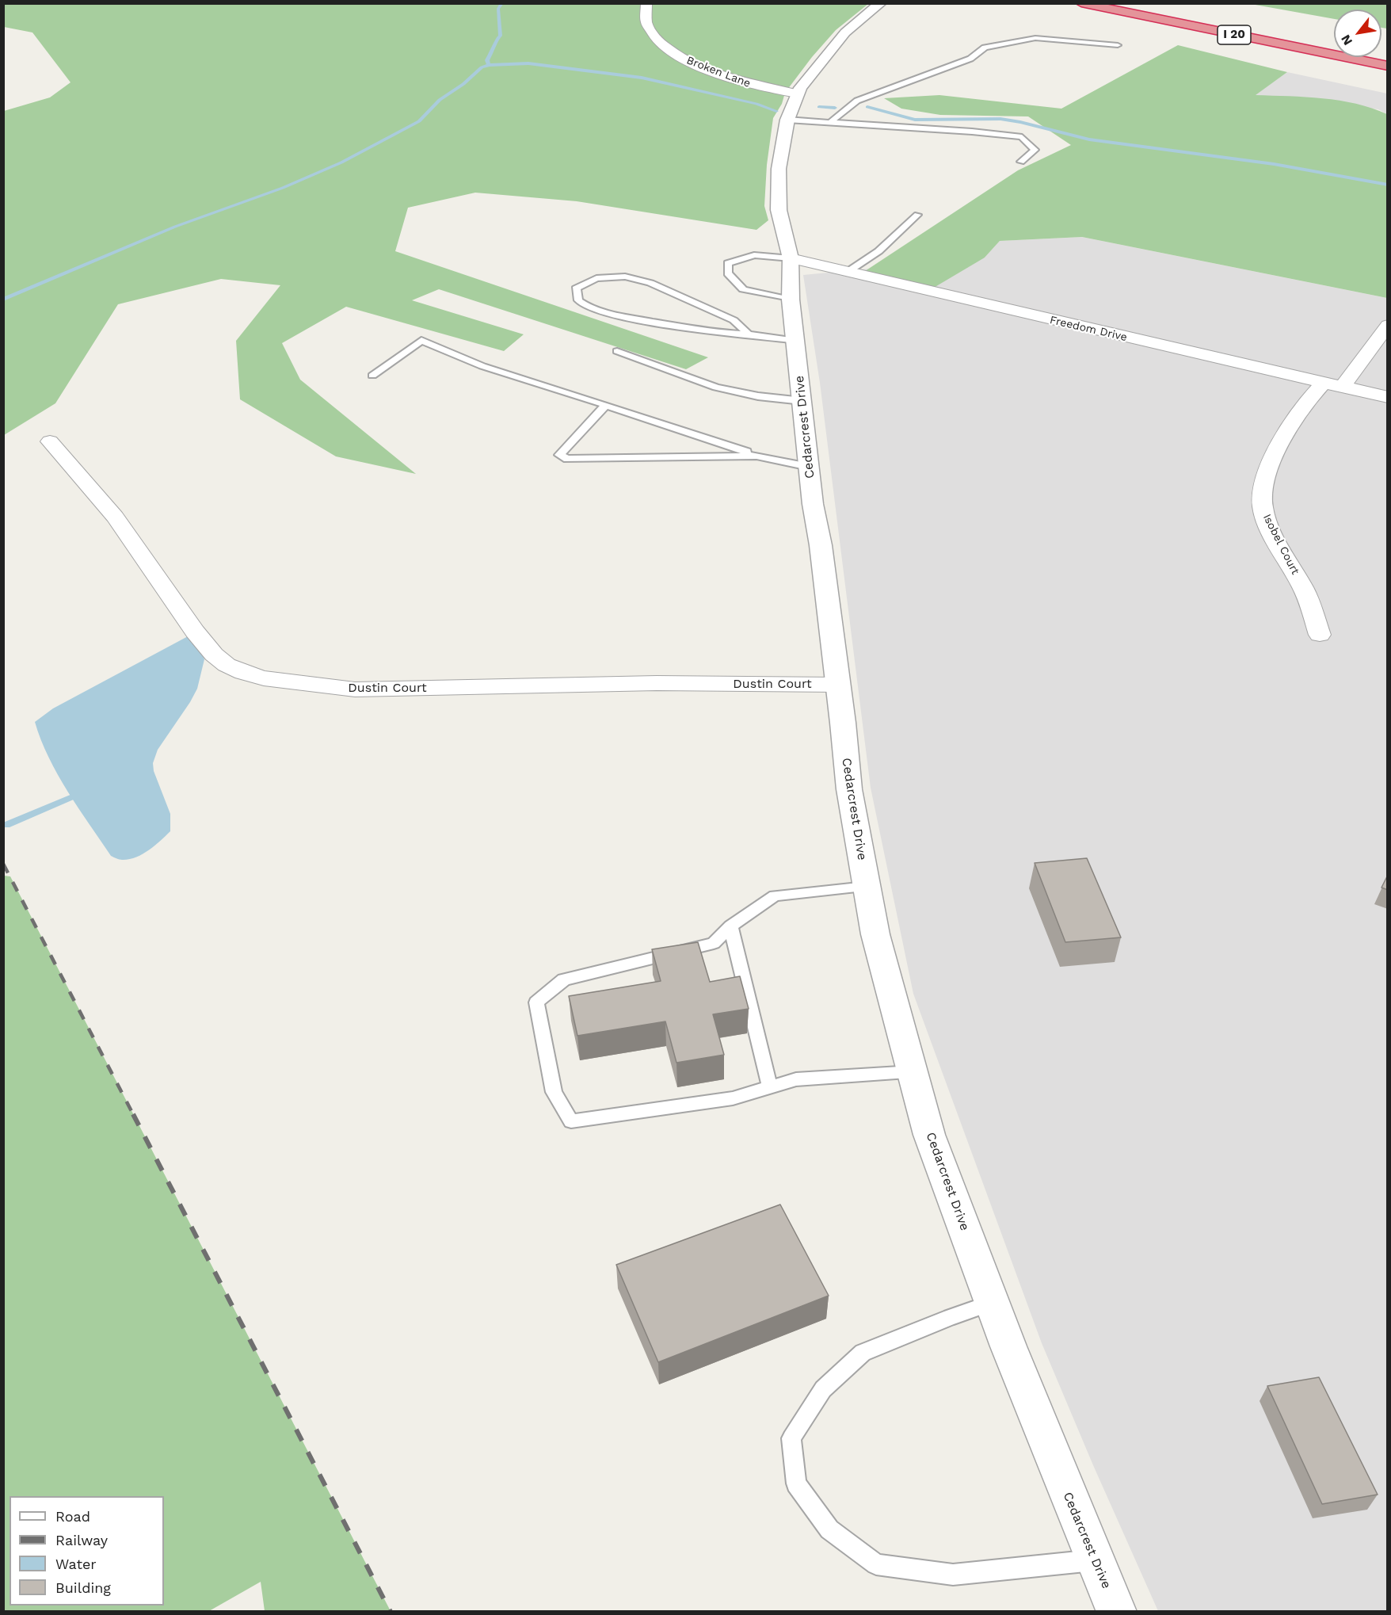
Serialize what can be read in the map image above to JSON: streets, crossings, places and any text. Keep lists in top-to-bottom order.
{
  "streets": {
    "highway": ["I 20"],
    "street": [
      "Broken Lane",
      "Freedom Drive",
      "Cedarcrest Drive",
      "Isobel Court",
      "Dustin Court"
    ]
  },
  "crossings": [
    ["Broken Lane", "Cedarcrest Drive"],
    ["Freedom Drive", "Cedarcrest Drive"],
    ["Freedom Drive", "Isobel Court"],
    ["Cedarcrest Drive", "Dustin Court"]
  ],
  "legend": [
    "Road",
    "Railway",
    "Water",
    "Building"
  ],
  "north": "bottom left"
}
